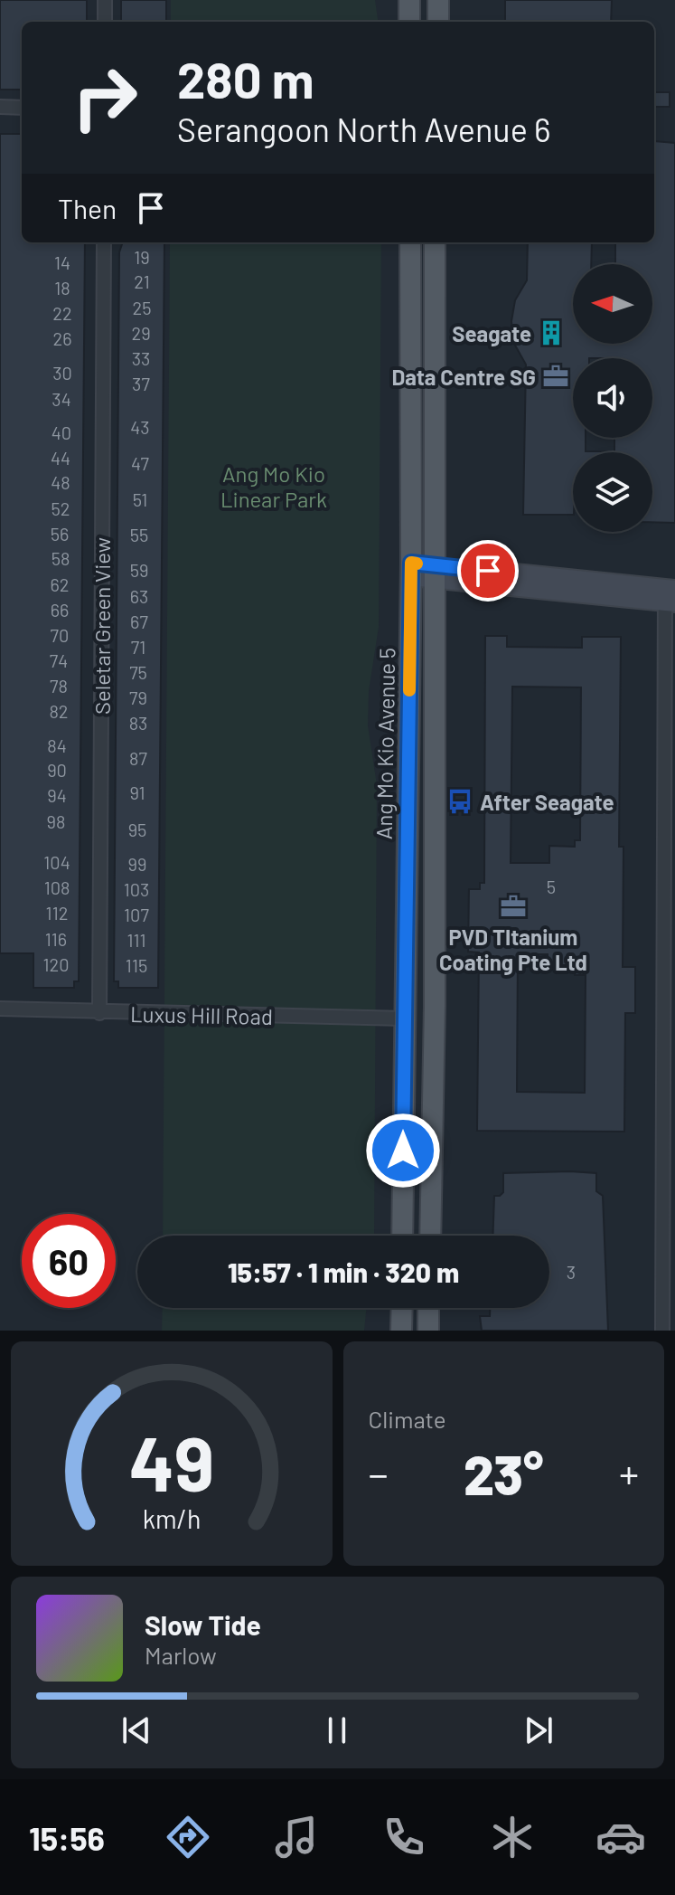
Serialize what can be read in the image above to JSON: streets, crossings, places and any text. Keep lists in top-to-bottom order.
{
  "streets": {
    "main road": ["Ang Mo Kio Avenue 5"],
    "street": ["Seletar Green View", "Luxus Hill Road"]
  },
  "crossings": [
    ["Seletar Green View", "Luxus Hill Road"],
    ["Ang Mo Kio Avenue 5", "Luxus Hill Road"]
  ],
  "parks": ["Ang Mo Kio Linear Park"],
  "places": {
    "building": ["Seagate"],
    "office": ["Data Centre SG", "PVD TItanium Coating Pte Ltd"],
    "bus stop": ["After Seagate"]
  },
  "house_numbers": [
    "19",
    "14",
    "21",
    "18",
    "25",
    "22",
    "29",
    "26",
    "33",
    "30",
    "37",
    "34",
    "43",
    "40",
    "44",
    "47",
    "48",
    "51",
    "52",
    "56",
    "55",
    "58",
    "59",
    "62",
    "63",
    "66",
    "67",
    "70",
    "71",
    "74",
    "75",
    "78",
    "79",
    "82",
    "83",
    "84",
    "87",
    "90",
    "91",
    "94",
    "98",
    "95",
    "104",
    "99",
    "5",
    "108",
    "103",
    "112",
    "107",
    "116",
    "111",
    "120",
    "115",
    "3"
  ],
  "north": "left",
  "page": {
    "turn": ["280 m", "Serangoon North Avenue 6"],
    "then": "Then",
    "limit": "60",
    "trip": "15:57 · 1 min · 320 m",
    "tile": "Climate",
    "heat": ["−", "23°", "+"],
    "song": ["Slow Tide", "Marlow"],
    "tabs": "15:56",
    "gauge": ["49", "km/h"]
  }
}
